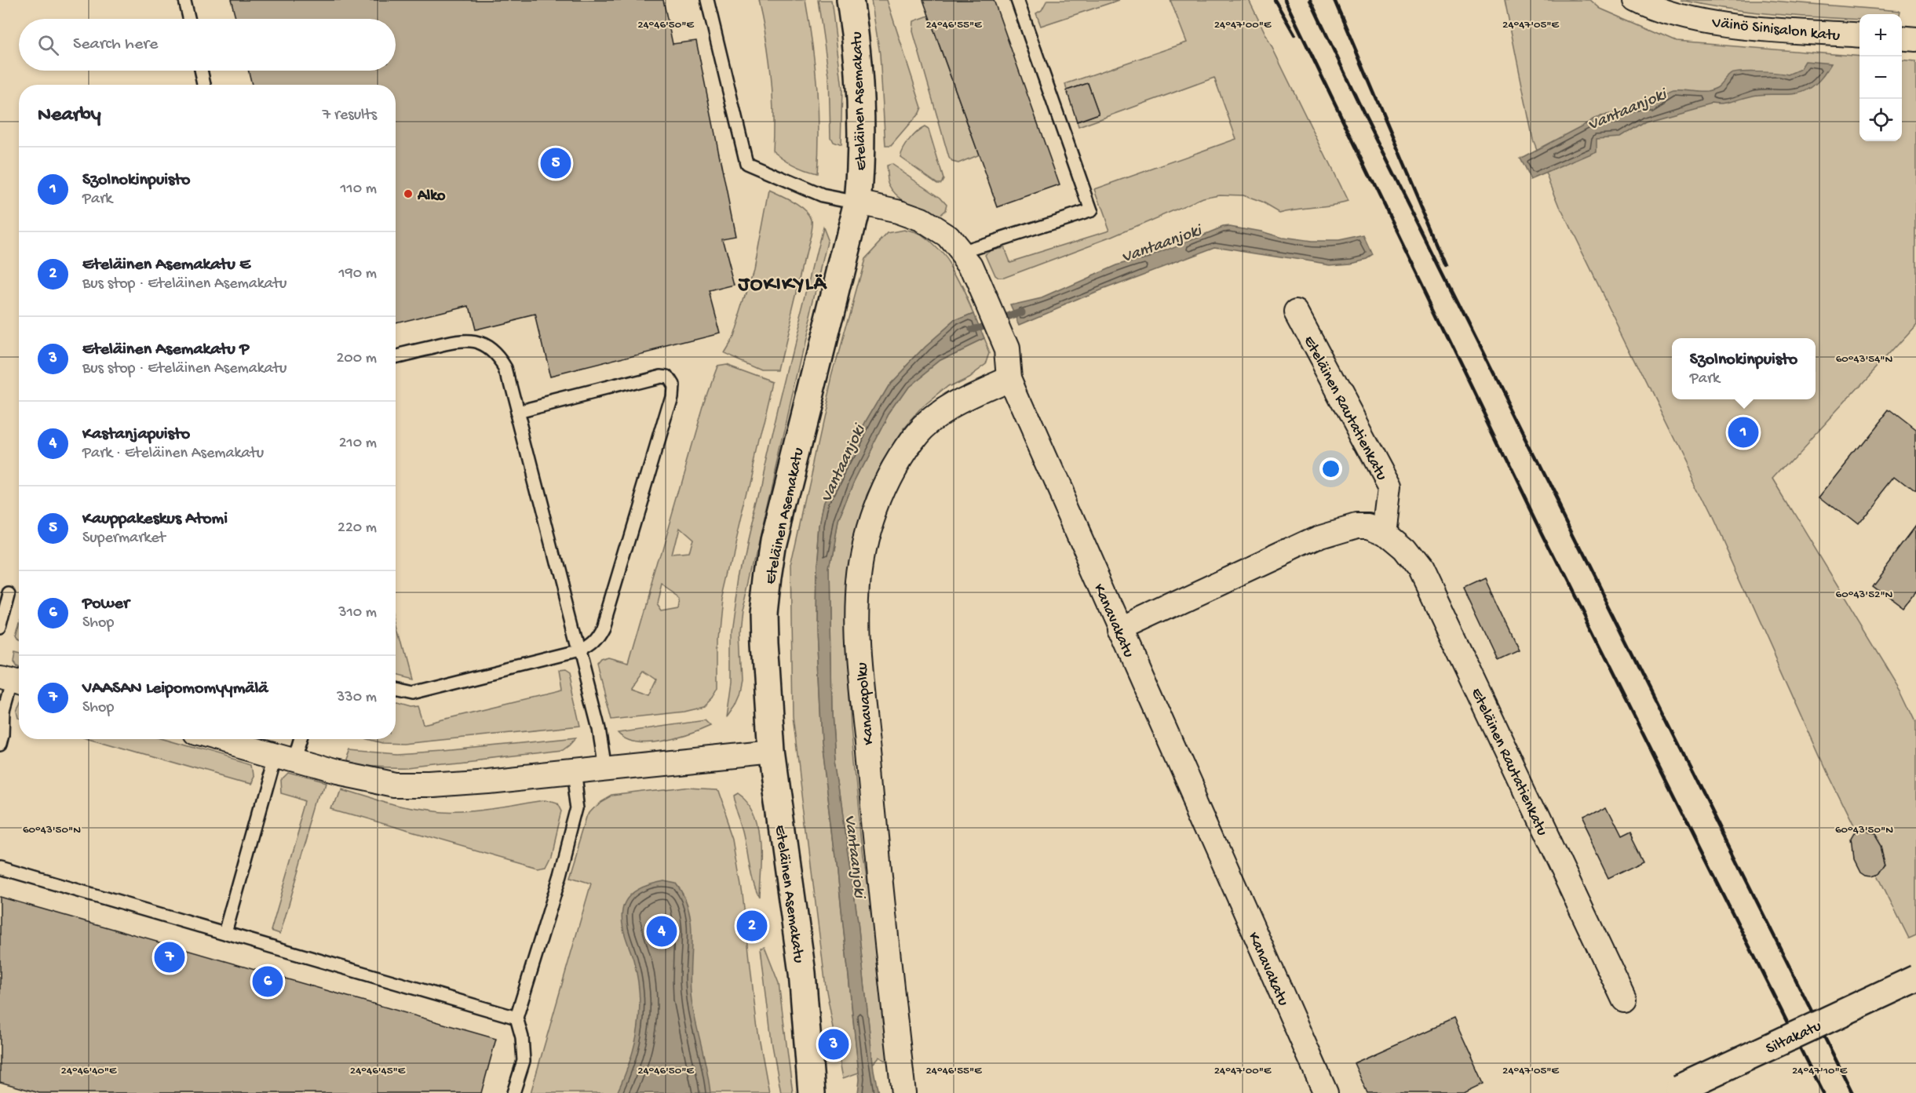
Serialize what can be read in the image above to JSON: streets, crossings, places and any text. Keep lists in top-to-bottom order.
{
  "streets": {
    "street": [
      "Väinö Sinisalon katu",
      "Eteläinen Asemakatu",
      "Eteläinen Rautatienkatu",
      "Kanavakatu",
      "Kanavapolku",
      "Siltakatu"
    ]
  },
  "crossings": [
    ["Eteläinen Asemakatu", "Kanavakatu"],
    ["Eteläinen Rautatienkatu", "Kanavakatu"],
    ["Kanavakatu", "Kanavapolku"]
  ],
  "districts": ["JOKIKYLÄ"],
  "water": ["Vantaanjoki"],
  "places": ["Alko"],
  "page": {
    "map_buttons": ["+", "−"],
    "search": "Search here",
    "heading": ["Nearby", "7 results"],
    "pins": [
      "5",
      "1",
      "2",
      "4",
      "7",
      "6",
      "3"
    ],
    "list": [
      {
        "mark": "1",
        "name": "Szolnokinpuisto",
        "note": "Park",
        "value": "110 m"
      },
      {
        "mark": "2",
        "name": "Eteläinen Asemakatu E",
        "note": "Bus stop · Eteläinen Asemakatu",
        "value": "190 m"
      },
      {
        "mark": "3",
        "name": "Eteläinen Asemakatu P",
        "note": "Bus stop · Eteläinen Asemakatu",
        "value": "200 m"
      },
      {
        "mark": "4",
        "name": "Kastanjapuisto",
        "note": "Park · Eteläinen Asemakatu",
        "value": "210 m"
      },
      {
        "mark": "5",
        "name": "Kauppakeskus Atomi",
        "note": "Supermarket",
        "value": "220 m"
      },
      {
        "mark": "6",
        "name": "Power",
        "note": "Shop",
        "value": "310 m"
      },
      {
        "mark": "7",
        "name": "VAASAN Leipomomyymälä",
        "note": "Shop",
        "value": "330 m"
      }
    ],
    "popup": ["Szolnokinpuisto", "Park"]
  },
  "coordinates": [
    "24°46'50\"E",
    "24°46'55\"E",
    "24°47'00\"E",
    "24°47'05\"E",
    "60°43'54\"N",
    "60°43'52\"N",
    "60°43'50\"N",
    "24°46'40\"E",
    "24°46'45\"E",
    "24°47'10\"E"
  ]
}
